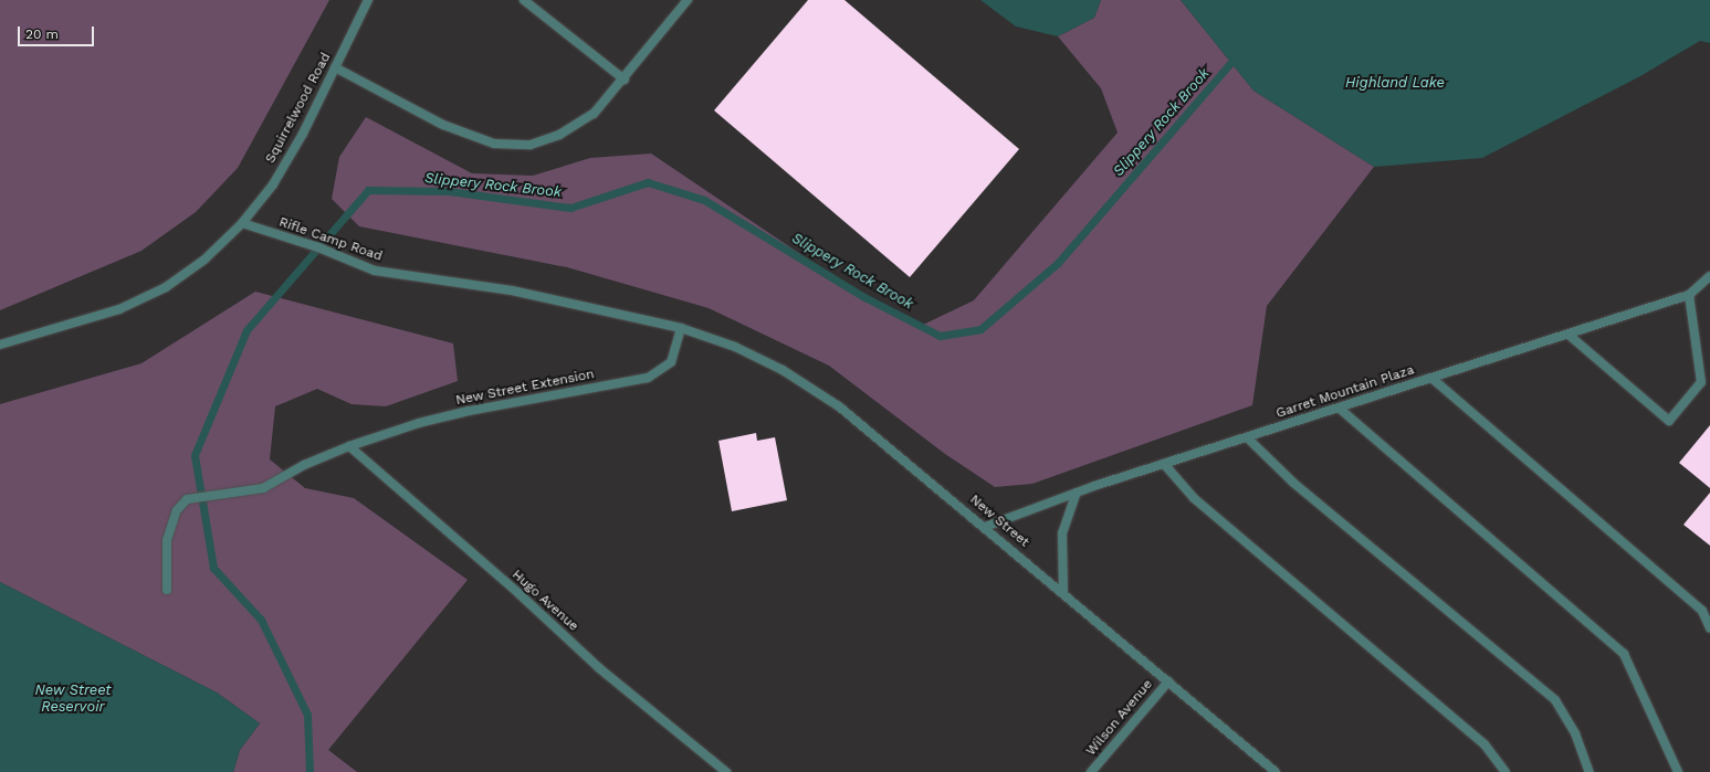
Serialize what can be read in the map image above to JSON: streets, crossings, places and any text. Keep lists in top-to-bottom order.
{
  "streets": {
    "street": [
      "Squirrelwood Road",
      "Rifle Camp Road",
      "New Street Extension",
      "Garret Mountain Plaza",
      "New Street",
      "Hugo Avenue",
      "Wilson Avenue"
    ]
  },
  "crossings": [
    ["Squirrelwood Road", "Rifle Camp Road"],
    ["Rifle Camp Road", "New Street Extension"],
    ["Rifle Camp Road", "New Street"],
    ["New Street Extension", "New Street"],
    ["New Street Extension", "Hugo Avenue"],
    ["Garret Mountain Plaza", "New Street"],
    ["New Street", "Wilson Avenue"]
  ],
  "water": ["Highland Lake", "Slippery Rock Brook", "New Street Reservoir"],
  "scale_bar": "20 m"
}
